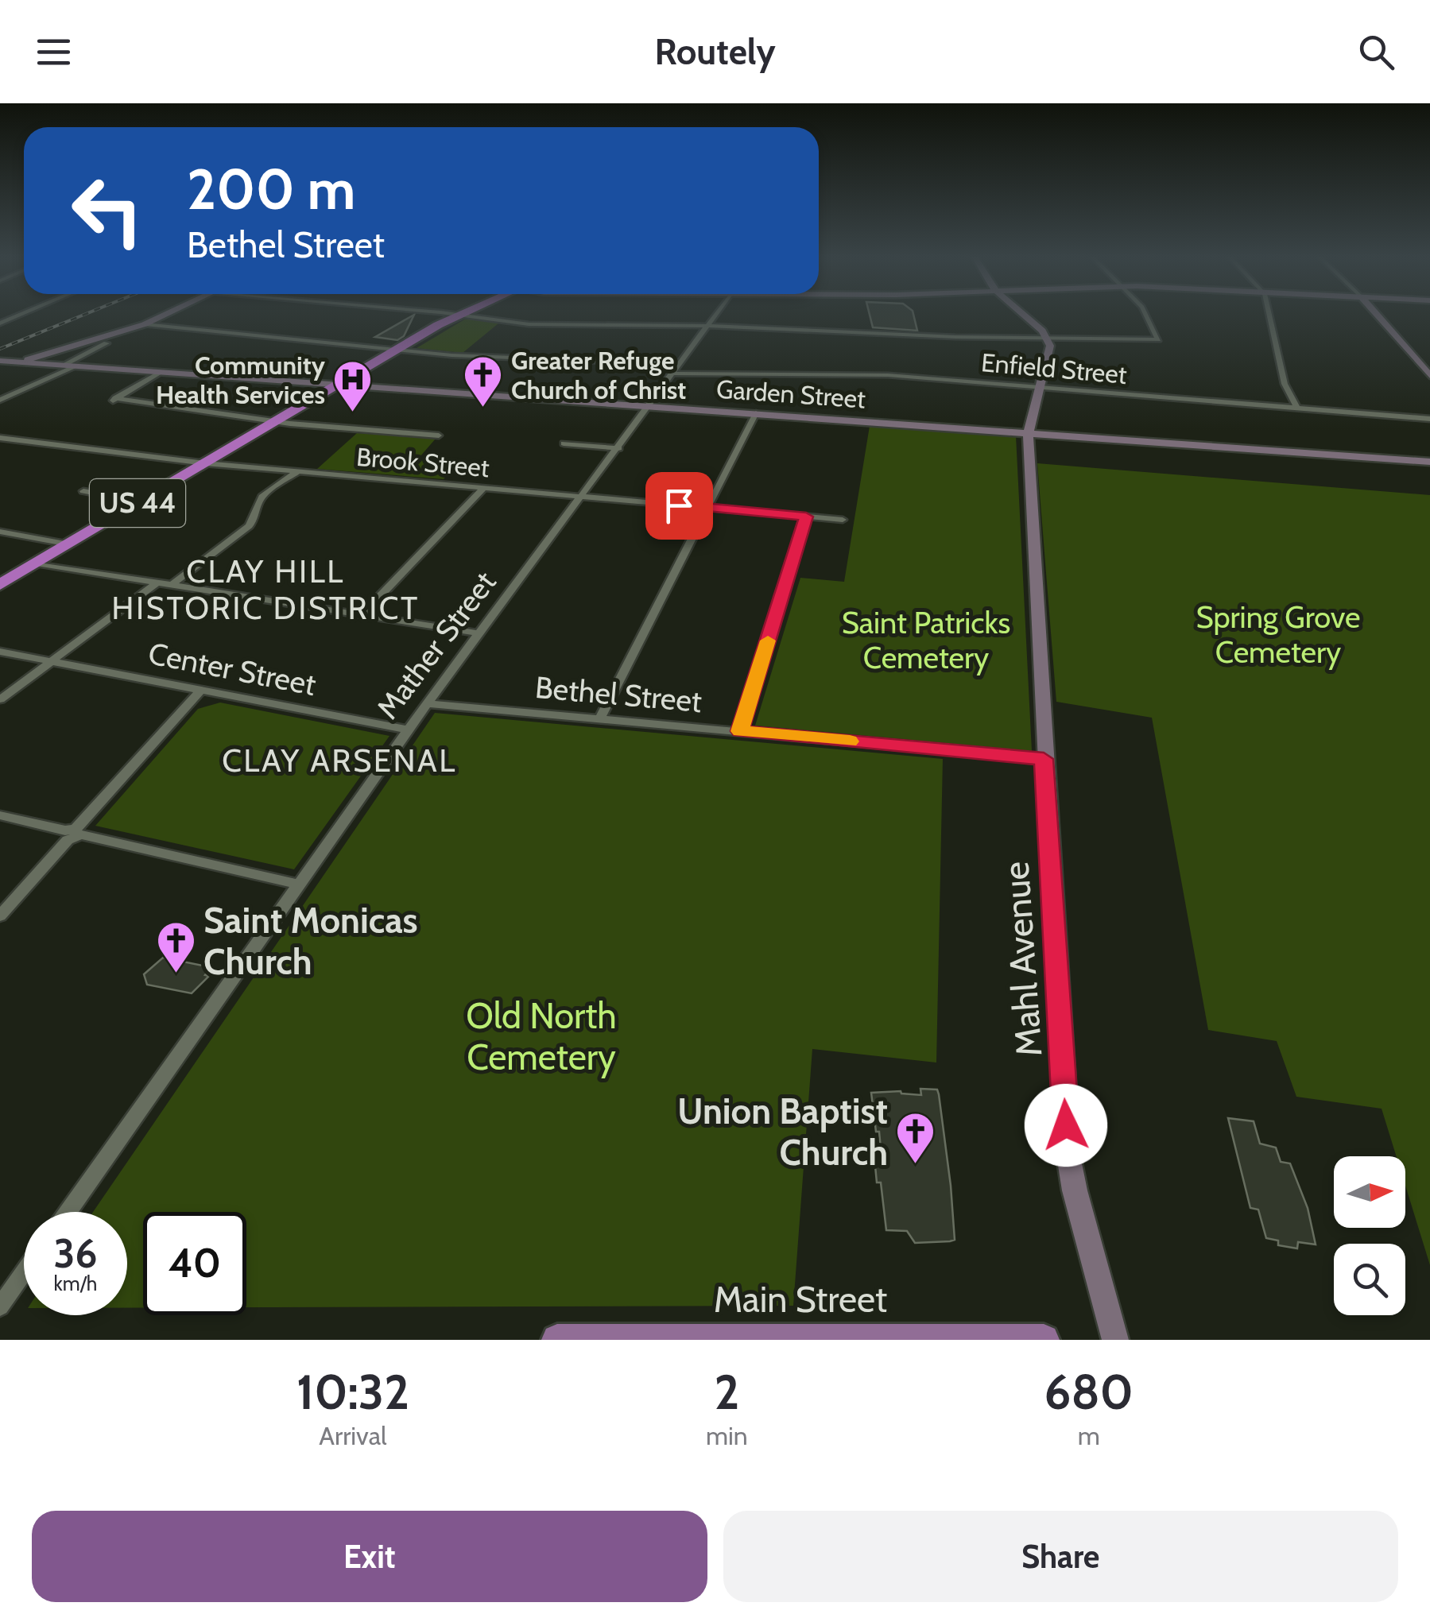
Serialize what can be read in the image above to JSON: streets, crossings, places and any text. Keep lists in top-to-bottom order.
{
  "streets": {
    "highway": ["US 44"],
    "main road": ["Main Street"],
    "street": [
      "Enfield Street",
      "Garden Street",
      "Brook Street",
      "Mather Street",
      "Center Street",
      "Bethel Street",
      "Mahl Avenue"
    ]
  },
  "crossings": [
    ["Enfield Street", "US 44"],
    ["Enfield Street", "Mather Street"],
    ["Enfield Street", "Mahl Avenue"],
    ["Garden Street", "US 44"],
    ["Garden Street", "Mather Street"],
    ["Garden Street", "Mahl Avenue"],
    ["Brook Street", "US 44"],
    ["Brook Street", "Mather Street"],
    ["Mather Street", "Center Street"],
    ["Mather Street", "Bethel Street"],
    ["Bethel Street", "Mahl Avenue"]
  ],
  "districts": ["CLAY HILL HISTORIC DISTRICT", "CLAY ARSENAL"],
  "parks": ["Spring Grove Cemetery", "Saint Patricks Cemetery", "Old North Cemetery"],
  "places": {
    "church": ["Greater Refuge Church of Christ", "Saint Monicas Church", "Union Baptist Church"],
    "hospital": ["Community Health Services"]
  },
  "north": "right",
  "page": {
    "header": "Routely",
    "turn": ["200 m", "Bethel Street"],
    "speed": "36 km/h",
    "limit": "40",
    "eta": [
      "10:32",
      "Arrival",
      "2",
      "min",
      "680",
      "m"
    ],
    "buttons": ["Exit", "Share"]
  }
}
